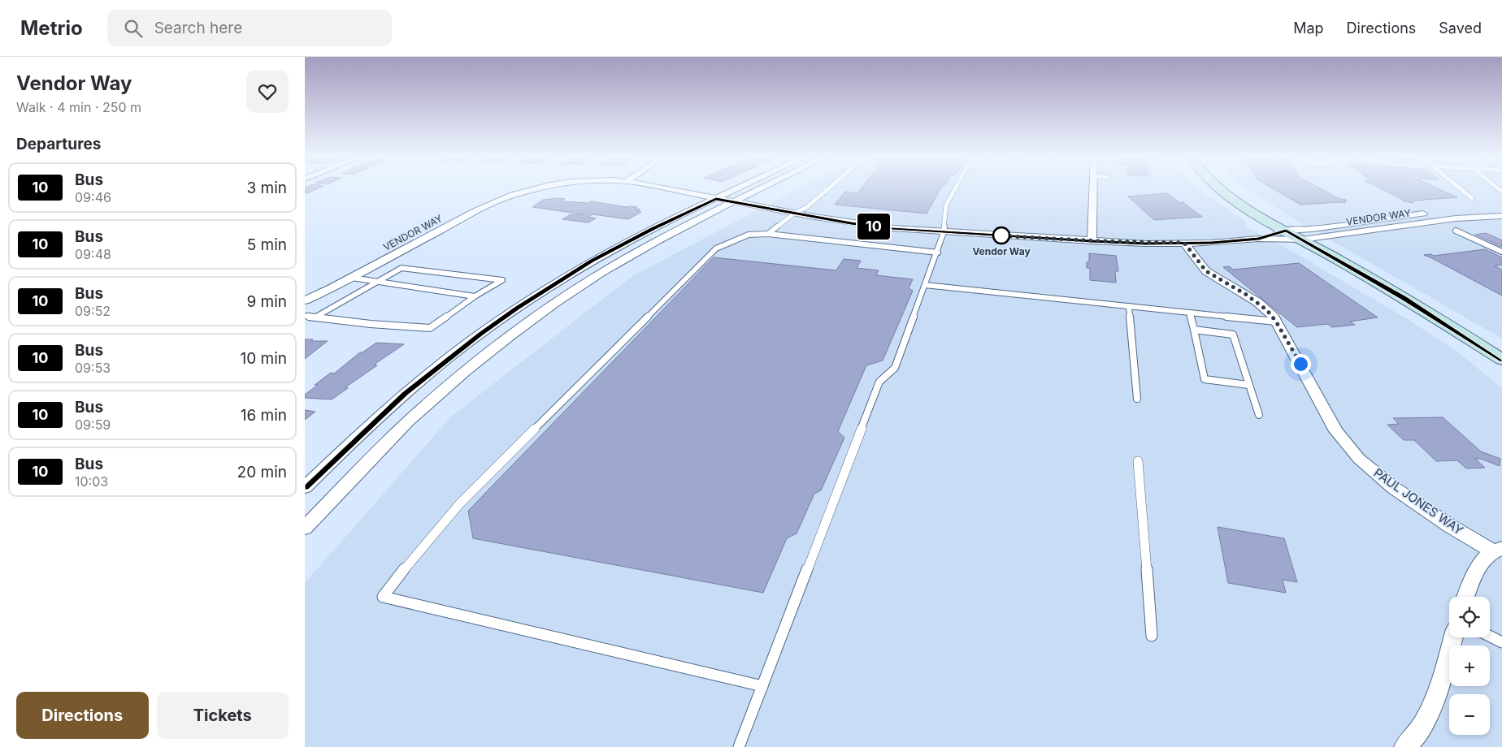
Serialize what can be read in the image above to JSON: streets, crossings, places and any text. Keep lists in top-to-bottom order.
{
  "streets": {
    "street": ["VENDOR WAY", "PAUL JONES WAY"]
  },
  "crossings": [
    ["VENDOR WAY", "PAUL JONES WAY"]
  ],
  "places": ["Vendor Way"],
  "lines": ["bus line 10"],
  "page": {
    "header": "Metrio",
    "search": "Search here",
    "nav": ["Map", "Directions", "Saved"],
    "heading": [
      ["Vendor Way", "Walk · 4 min · 250 m"],
      "Departures"
    ],
    "on_map": "10",
    "list": [
      {
        "mark": "10",
        "name": "Bus",
        "note": "09:46",
        "value": "3 min"
      },
      {
        "mark": "10",
        "name": "Bus",
        "note": "09:48",
        "value": "5 min"
      },
      {
        "mark": "10",
        "name": "Bus",
        "note": "09:52",
        "value": "9 min"
      },
      {
        "mark": "10",
        "name": "Bus",
        "note": "09:53",
        "value": "10 min"
      },
      {
        "mark": "10",
        "name": "Bus",
        "note": "09:59",
        "value": "16 min"
      },
      {
        "mark": "10",
        "name": "Bus",
        "note": "10:03",
        "value": "20 min"
      }
    ],
    "map_buttons": ["+", "−"],
    "buttons": ["Directions", "Tickets"]
  }
}
